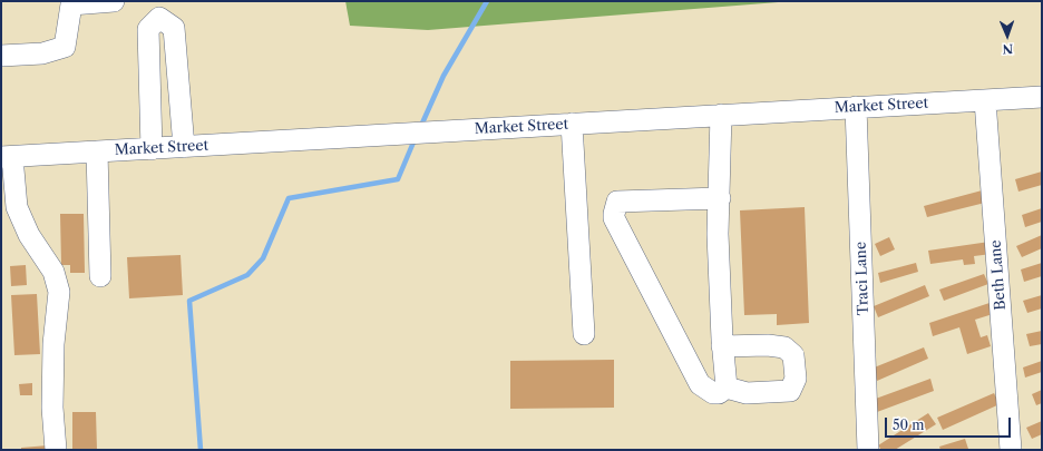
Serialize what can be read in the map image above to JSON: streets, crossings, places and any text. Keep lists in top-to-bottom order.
{
  "streets": {
    "street": ["Market Street", "Beth Lane", "Traci Lane"]
  },
  "crossings": [
    ["Market Street", "Beth Lane"],
    ["Market Street", "Traci Lane"]
  ],
  "scale_bar": "50 m",
  "north": "bottom"
}
